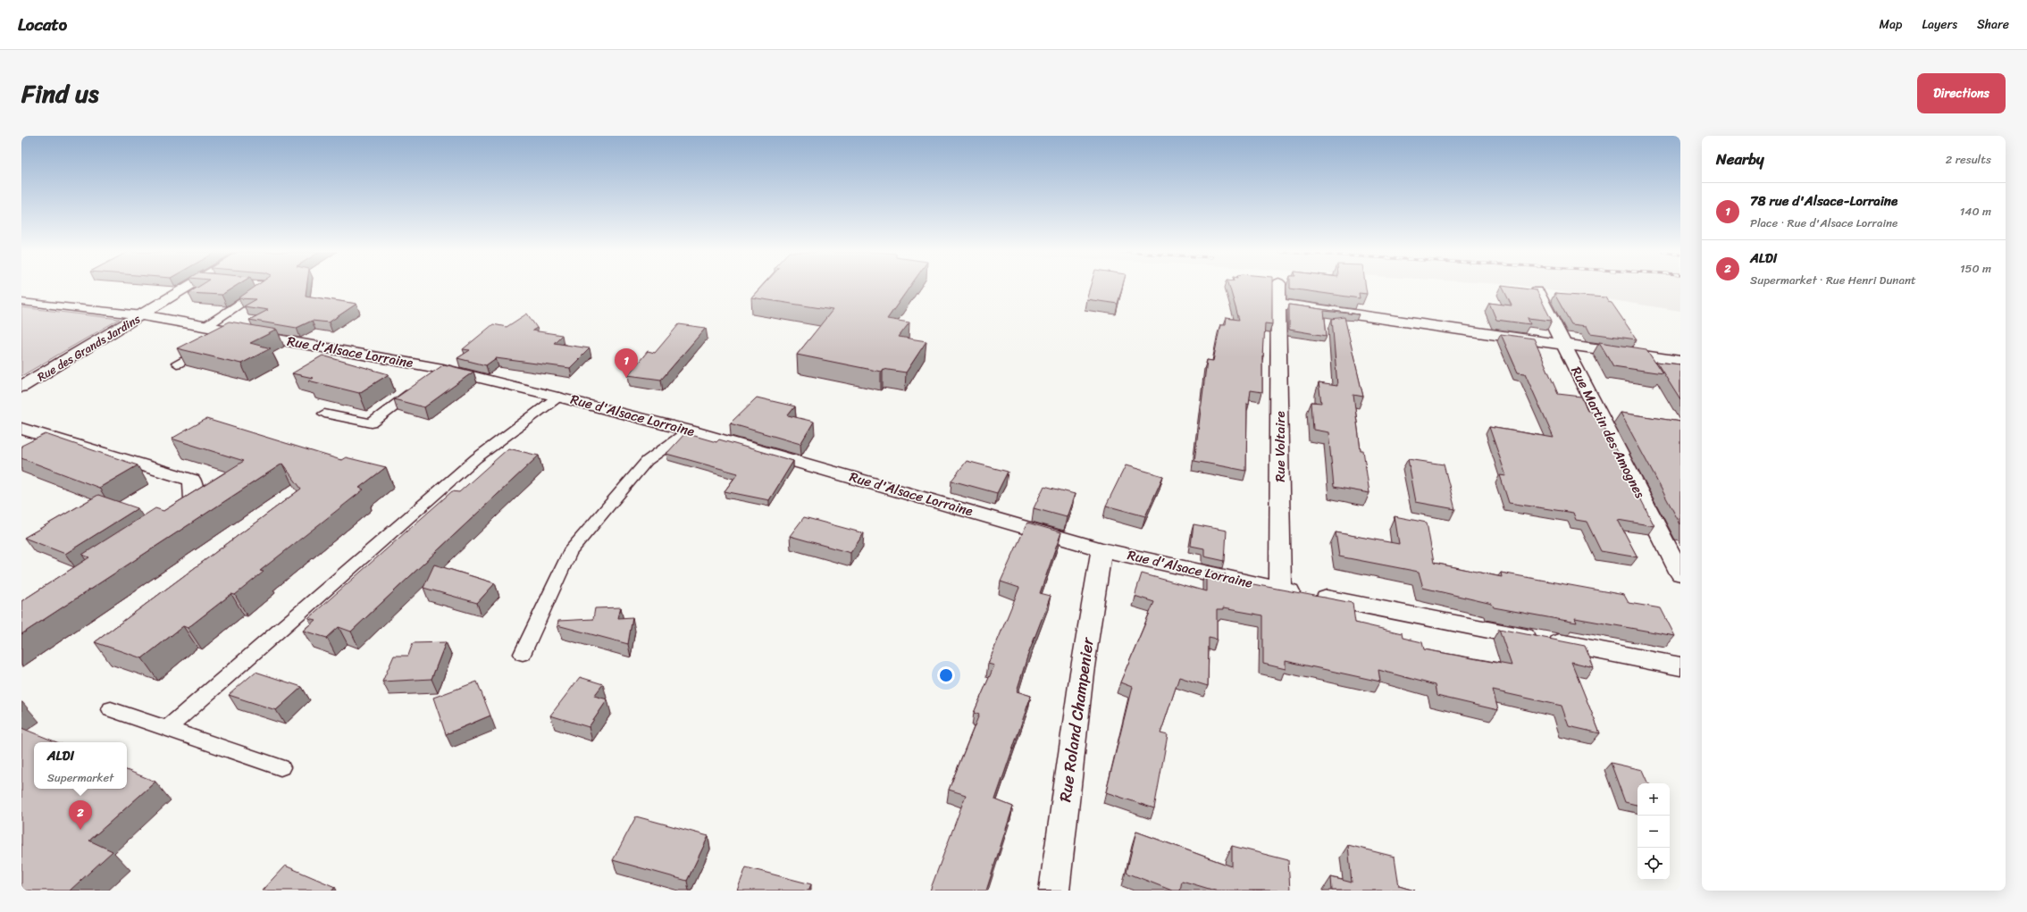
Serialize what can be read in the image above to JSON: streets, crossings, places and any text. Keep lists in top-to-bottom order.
{
  "streets": {
    "street": [
      "Rue des Grands Jardins",
      "Rue d'Alsace Lorraine",
      "Rue Martin des Amognes",
      "Rue Voltaire",
      "Rue Roland Champenier"
    ]
  },
  "crossings": [
    ["Rue des Grands Jardins", "Rue d'Alsace Lorraine"],
    ["Rue d'Alsace Lorraine", "Rue Voltaire"],
    ["Rue d'Alsace Lorraine", "Rue Roland Champenier"]
  ],
  "page": {
    "header": "Locato",
    "nav": ["Map", "Layers", "Share"],
    "title": "Find us",
    "buttons": "Directions",
    "heading": ["Nearby", "2 results"],
    "list": [
      {
        "mark": "1",
        "name": "78 rue d'Alsace-Lorraine",
        "note": "Place · Rue d'Alsace Lorraine",
        "value": "140 m"
      },
      {
        "mark": "2",
        "name": "ALDI",
        "note": "Supermarket · Rue Henri Dunant",
        "value": "150 m"
      }
    ],
    "pins": ["1", "2"],
    "popup": ["ALDI", "Supermarket"],
    "map_buttons": ["+", "−"]
  }
}
